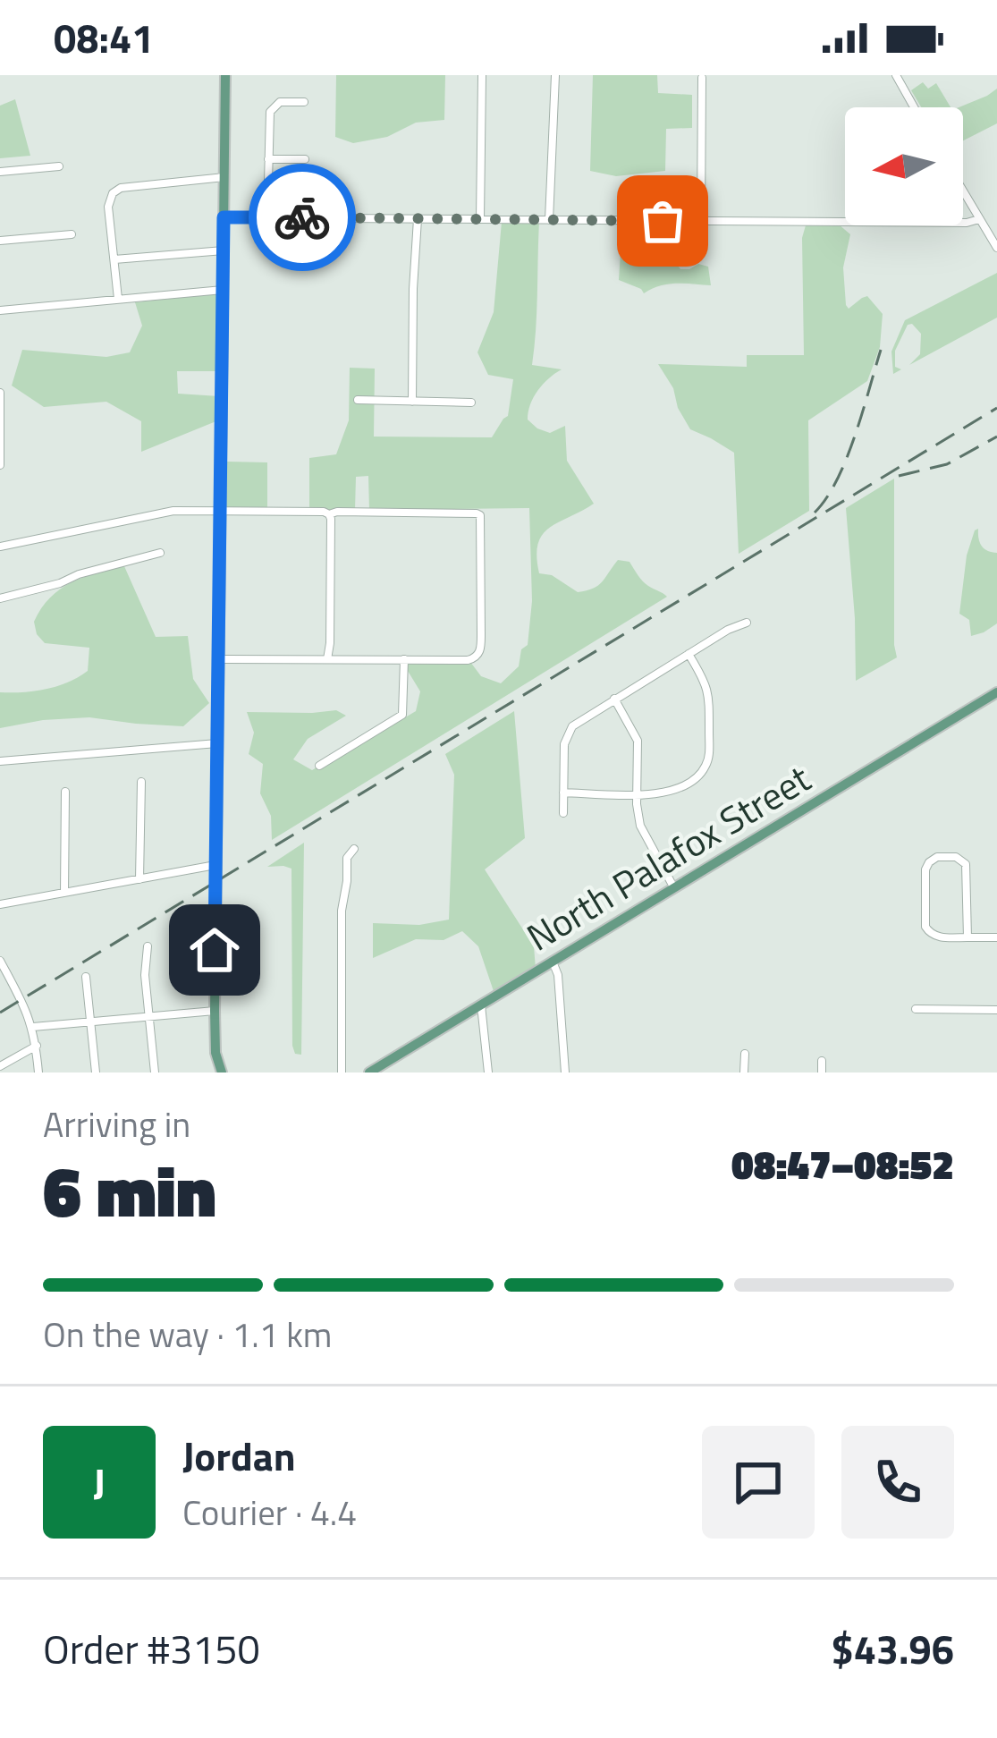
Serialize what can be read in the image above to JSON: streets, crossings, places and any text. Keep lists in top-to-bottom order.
{
  "streets": {
    "main road": ["North Palafox Street"]
  },
  "north": "left",
  "page": {
    "status": "08:41",
    "heading": ["6 min", "Arriving in", "08:47–08:52"],
    "panel": [
      "Jordan",
      "Courier · 4.4",
      "Order #3150",
      "$43.96"
    ],
    "bar": "On the way · 1.1 km",
    "round": "J"
  }
}
